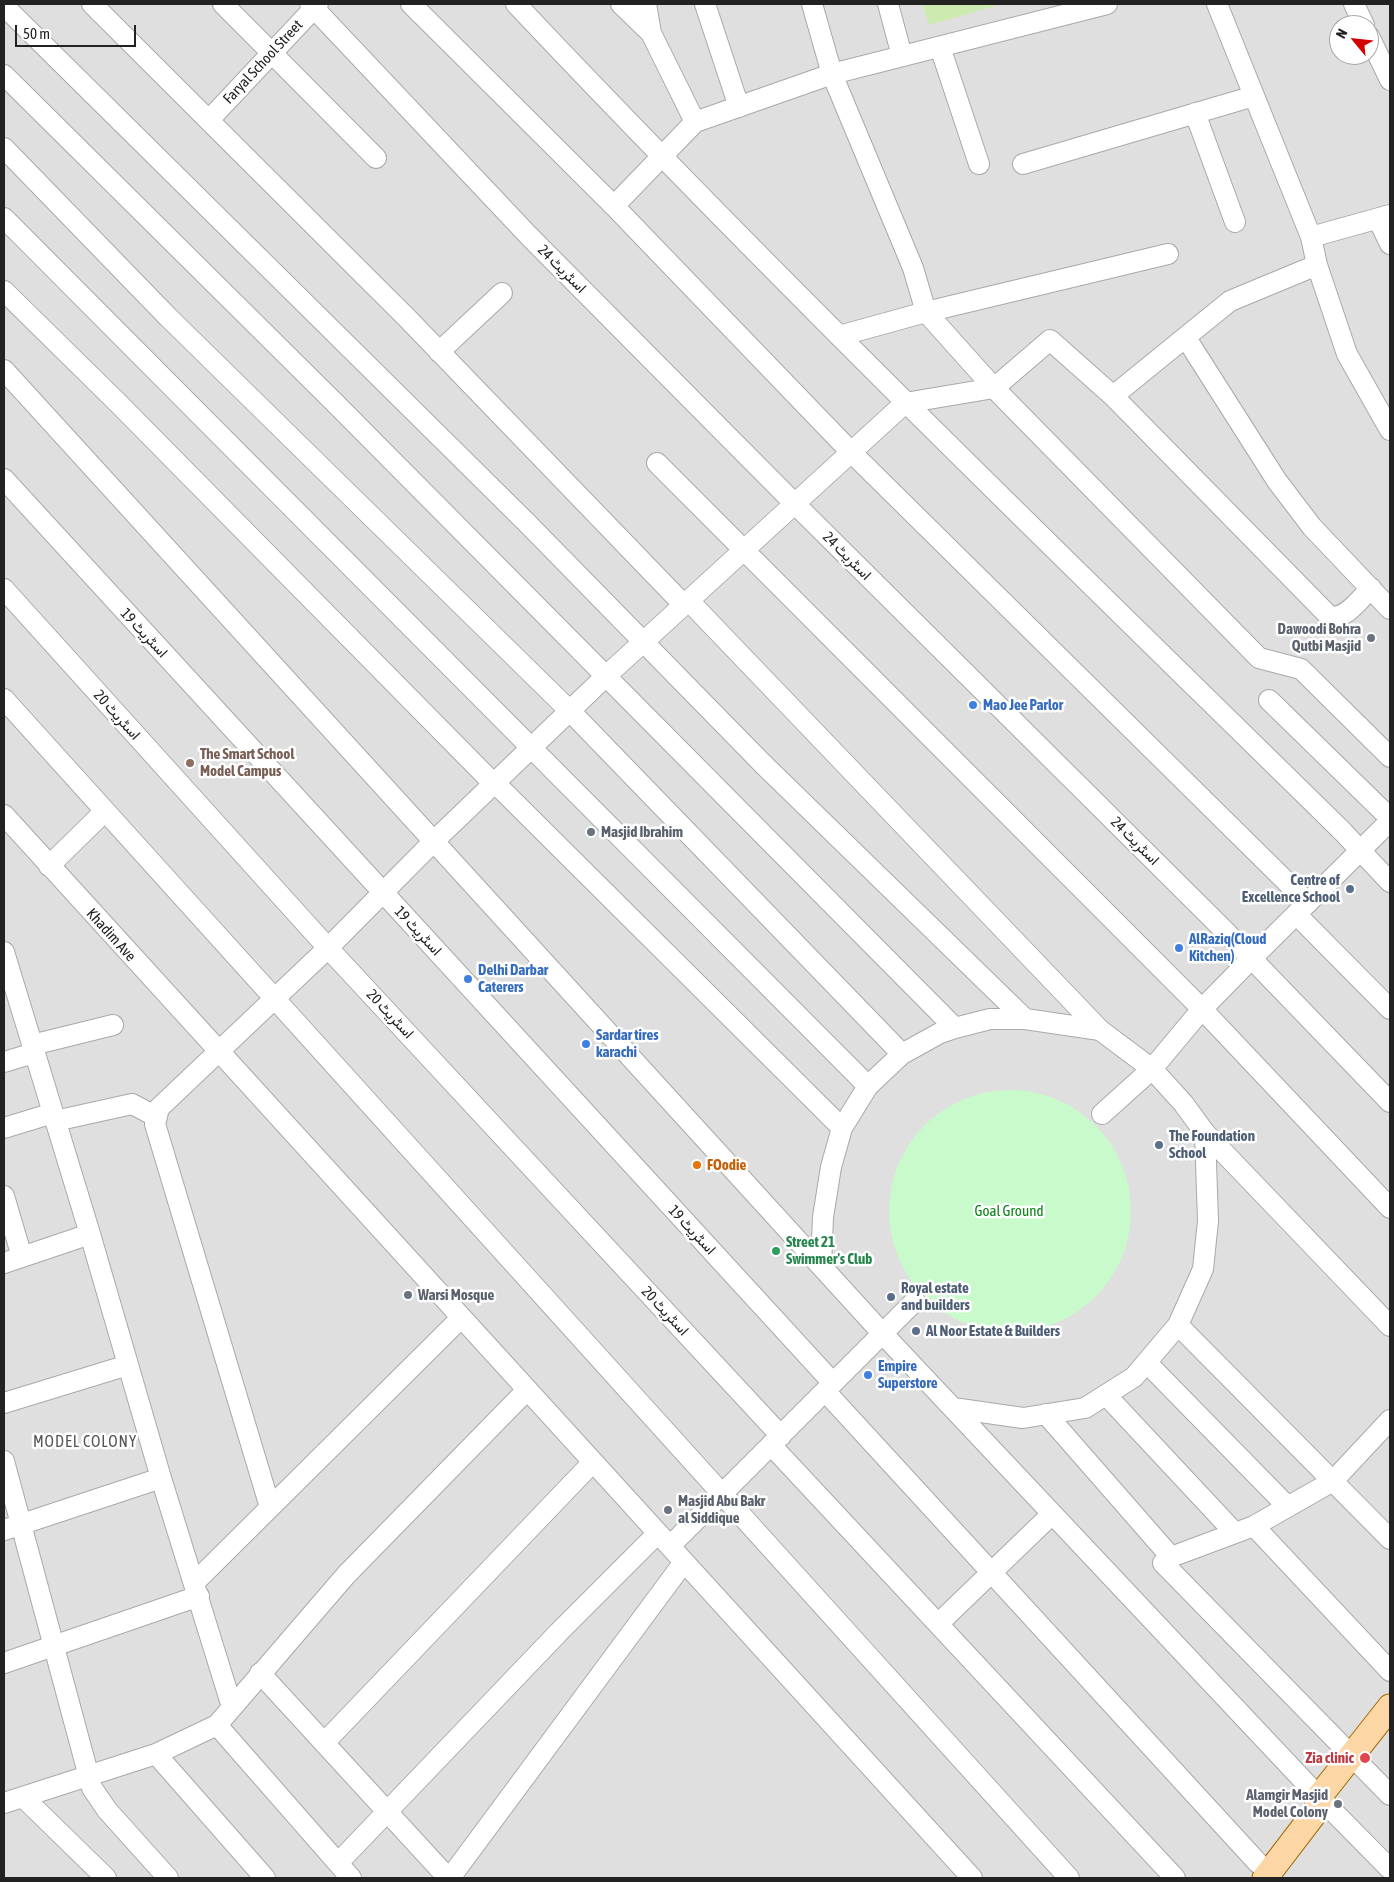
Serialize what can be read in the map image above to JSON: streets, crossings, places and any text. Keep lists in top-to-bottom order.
{
  "streets": {
    "street": [
      "Faryal School Street",
      "اسٹریٹ 24",
      "اسٹریٹ 19",
      "اسٹریٹ 20",
      "Khadim Ave"
    ]
  },
  "crossings": [
    ["Faryal School Street", "اسٹریٹ 24"]
  ],
  "districts": ["MODEL COLONY"],
  "parks": ["Goal Ground"],
  "places": [
    "Dawoodi Bohra Qutbi Masjid",
    "Mao Jee Parlor",
    "The Smart School Model Campus",
    "Masjid Ibrahim",
    "Centre of Excellence School",
    "AlRaziq(Cloud Kitchen)",
    "Delhi Darbar Caterers",
    "Sardar tires karachi",
    "The Foundation School",
    "FOodie",
    "Street 21 Swimmer's Club",
    "Warsi Mosque",
    "Royal estate and builders",
    "Al Noor Estate & Builders",
    "Empire Superstore",
    "Masjid Abu Bakr al Siddique",
    "Zia clinic",
    "Alamgir Masjid Model Colony"
  ],
  "scale_bar": "50 m",
  "north": "top left"
}
